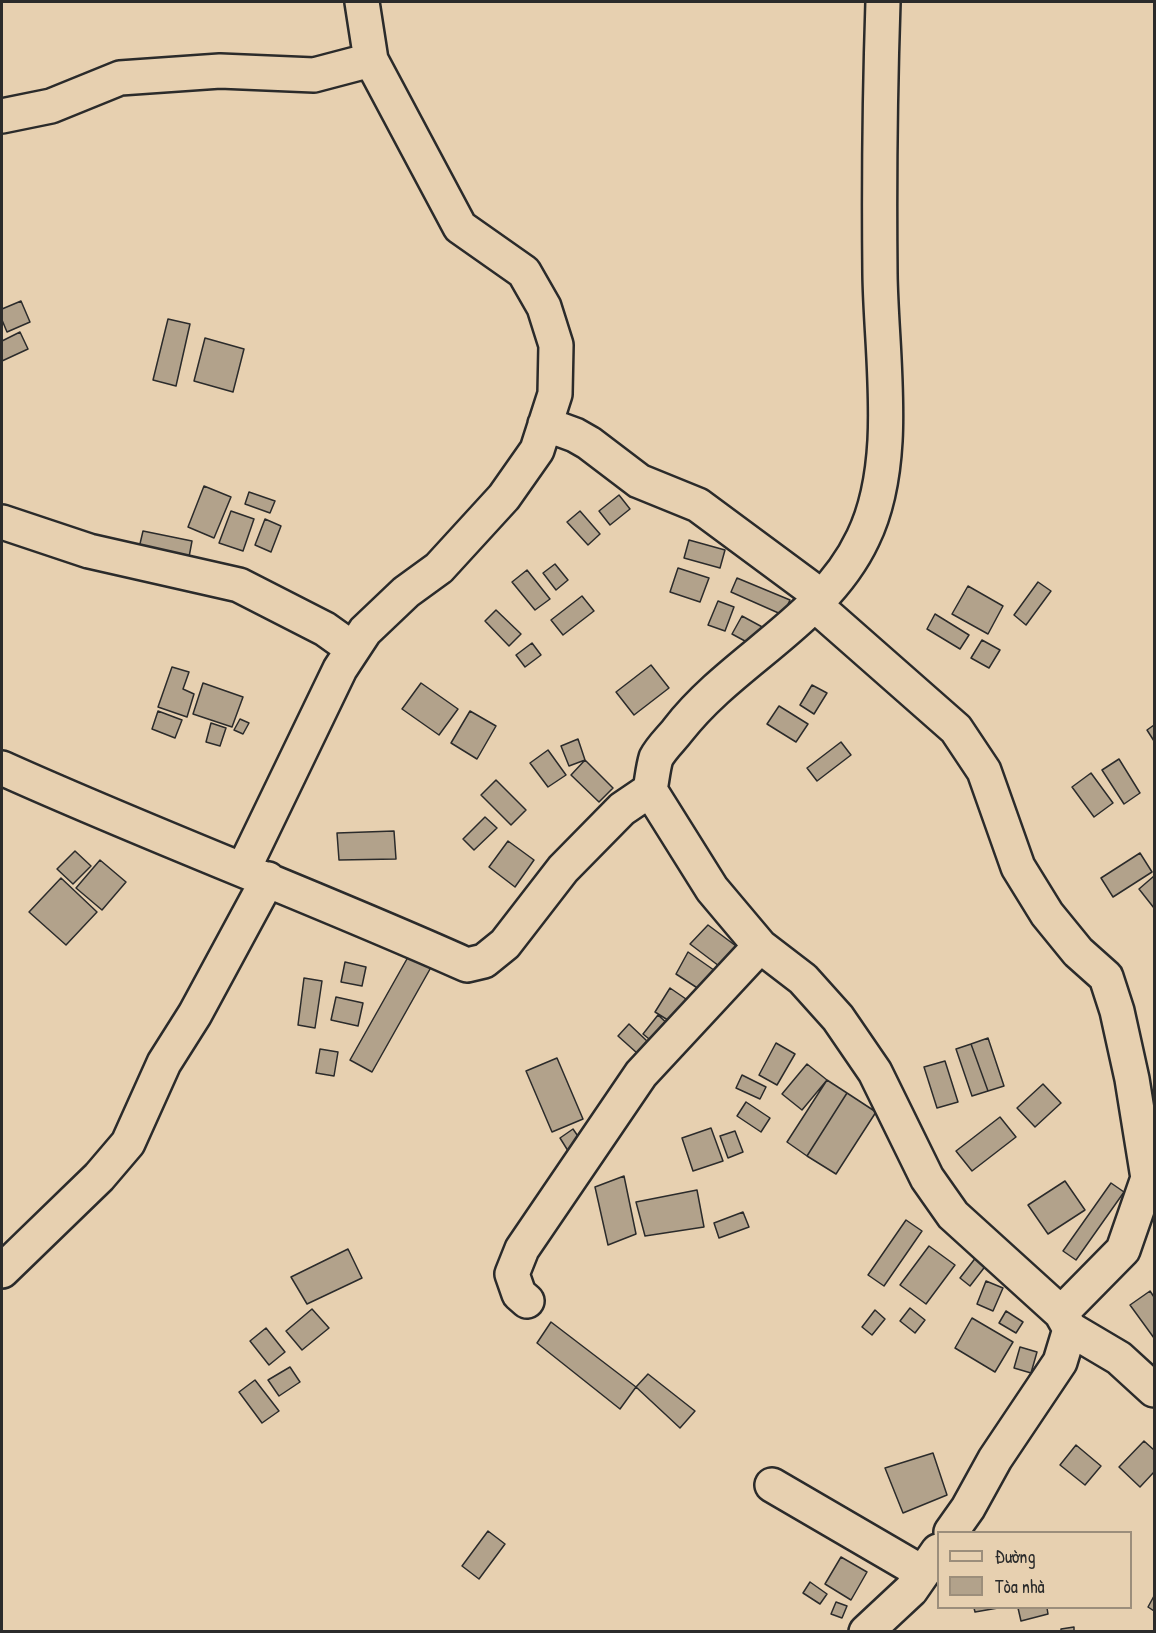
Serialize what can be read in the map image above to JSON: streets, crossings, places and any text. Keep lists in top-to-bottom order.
{
  "legend": ["Đường", "Tòa nhà"]
}
